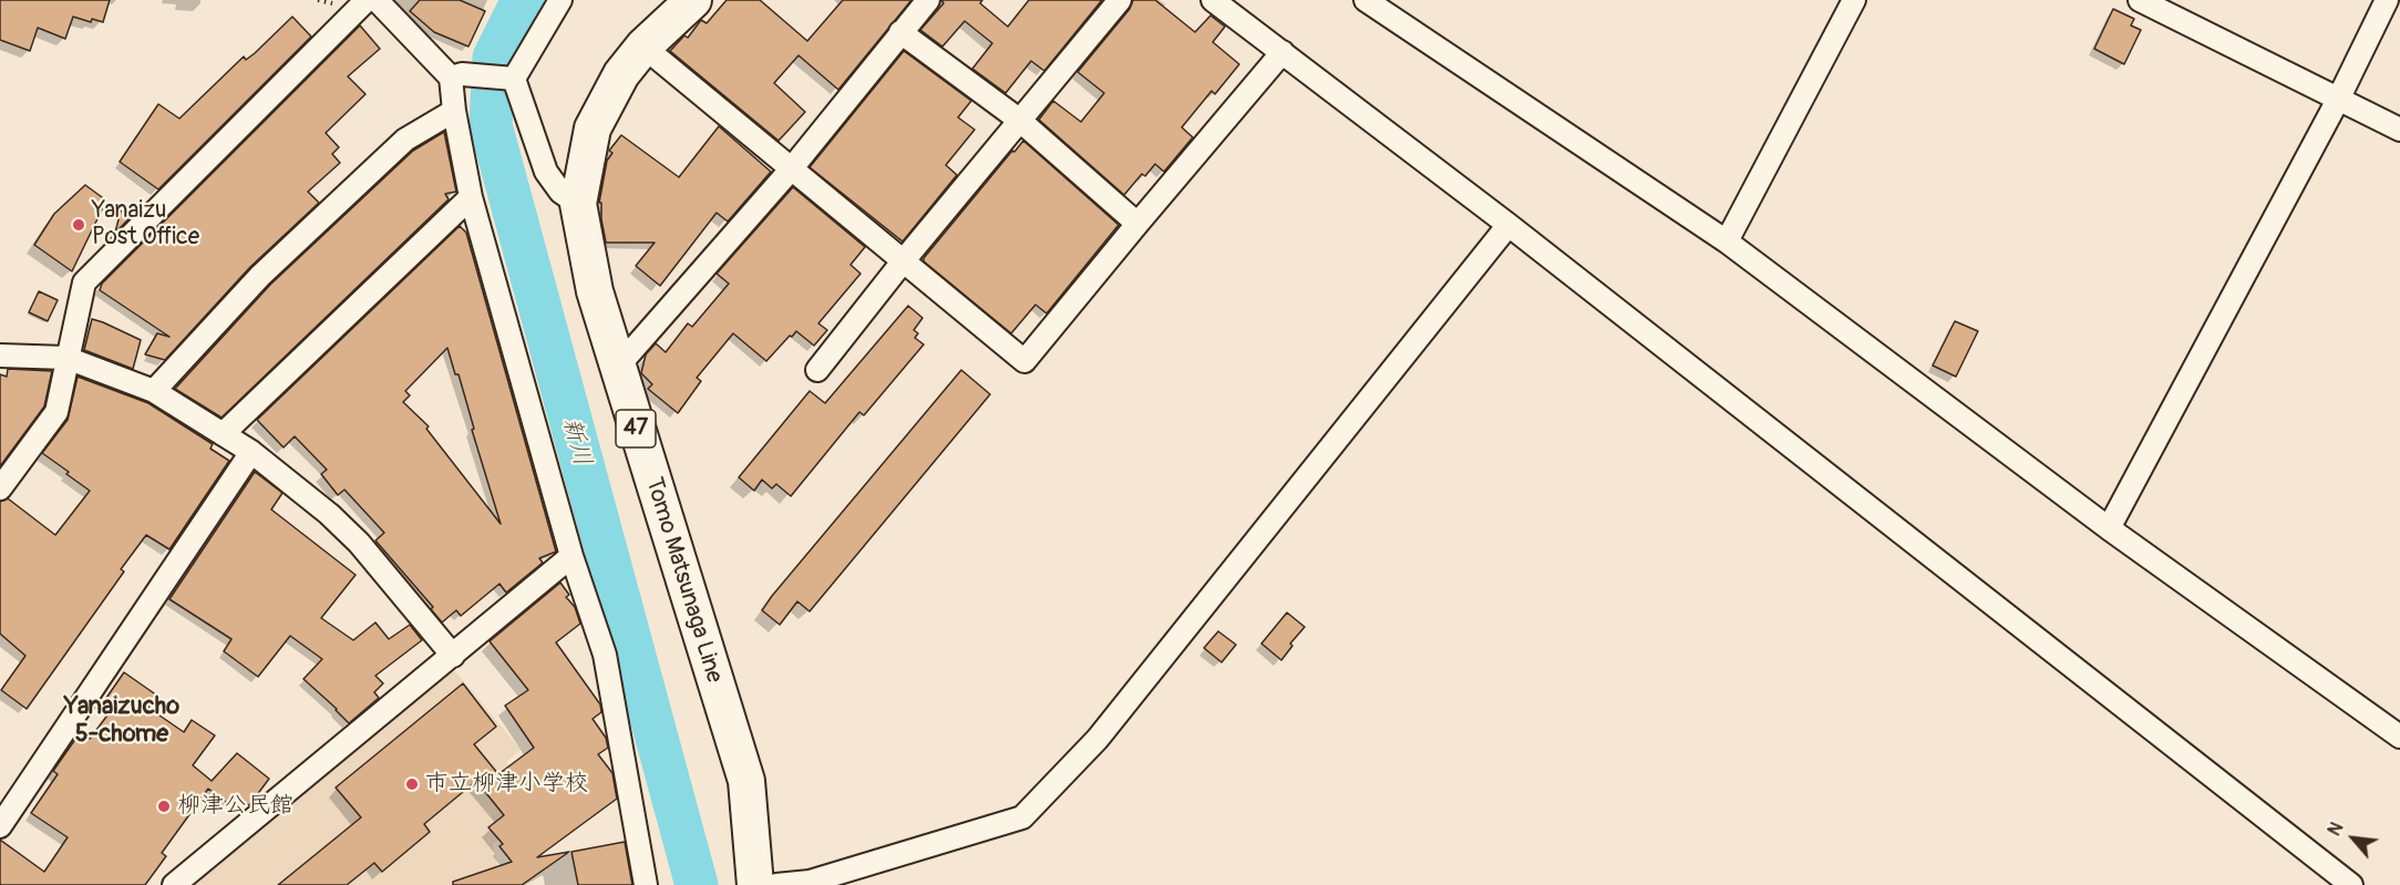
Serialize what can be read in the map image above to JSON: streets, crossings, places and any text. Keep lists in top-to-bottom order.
{
  "streets": {
    "main road": ["47", "Tomo Matsunaga Line"]
  },
  "districts": ["Yanaizucho 5-chome"],
  "water": ["新川"],
  "places": ["Yanaizu Post Office", "市立柳津小学校", "柳津公民館"],
  "north": "top left"
}
